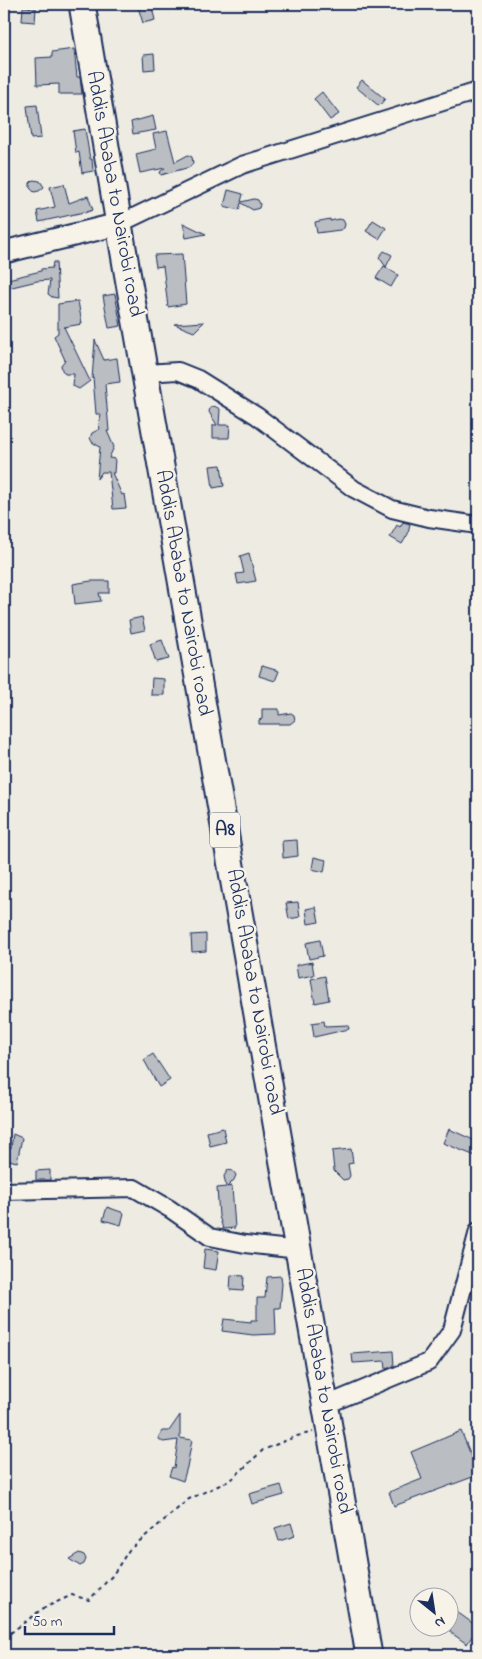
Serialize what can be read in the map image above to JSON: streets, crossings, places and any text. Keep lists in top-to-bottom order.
{
  "streets": {
    "highway": ["Addis Ababa to Nairobi road", "A8"]
  },
  "scale_bar": "50 m",
  "north": "bottom right"
}
